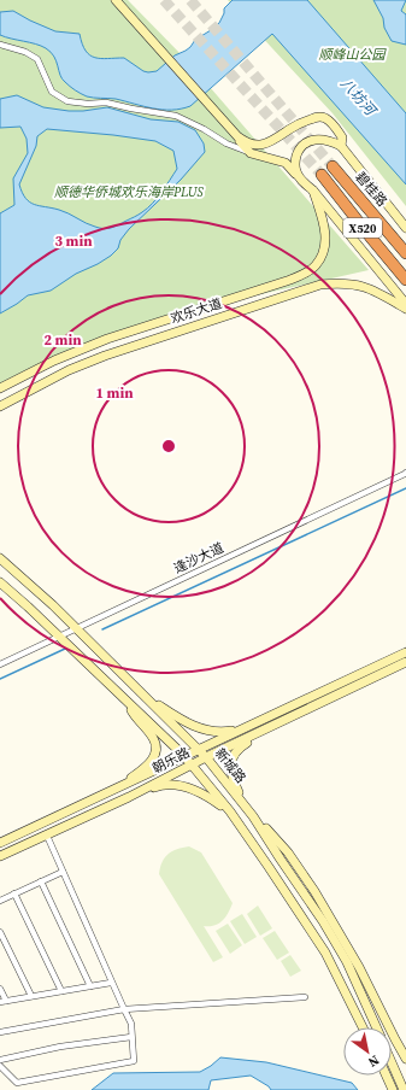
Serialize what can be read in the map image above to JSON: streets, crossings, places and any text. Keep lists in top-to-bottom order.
{
  "streets": {
    "highway": ["碧桂路", "X520"],
    "street": [
      "欢乐大道",
      "逢沙大道",
      "朝乐路",
      "新城路"
    ]
  },
  "crossings": [
    ["逢沙大道", "新城路"],
    ["朝乐路", "新城路"]
  ],
  "water": ["八坊河"],
  "parks": ["顺峰山公园", "顺德华侨城欢乐海岸PLUS"],
  "north": "bottom right",
  "rings": ["3 min", "2 min", "1 min"]
}
